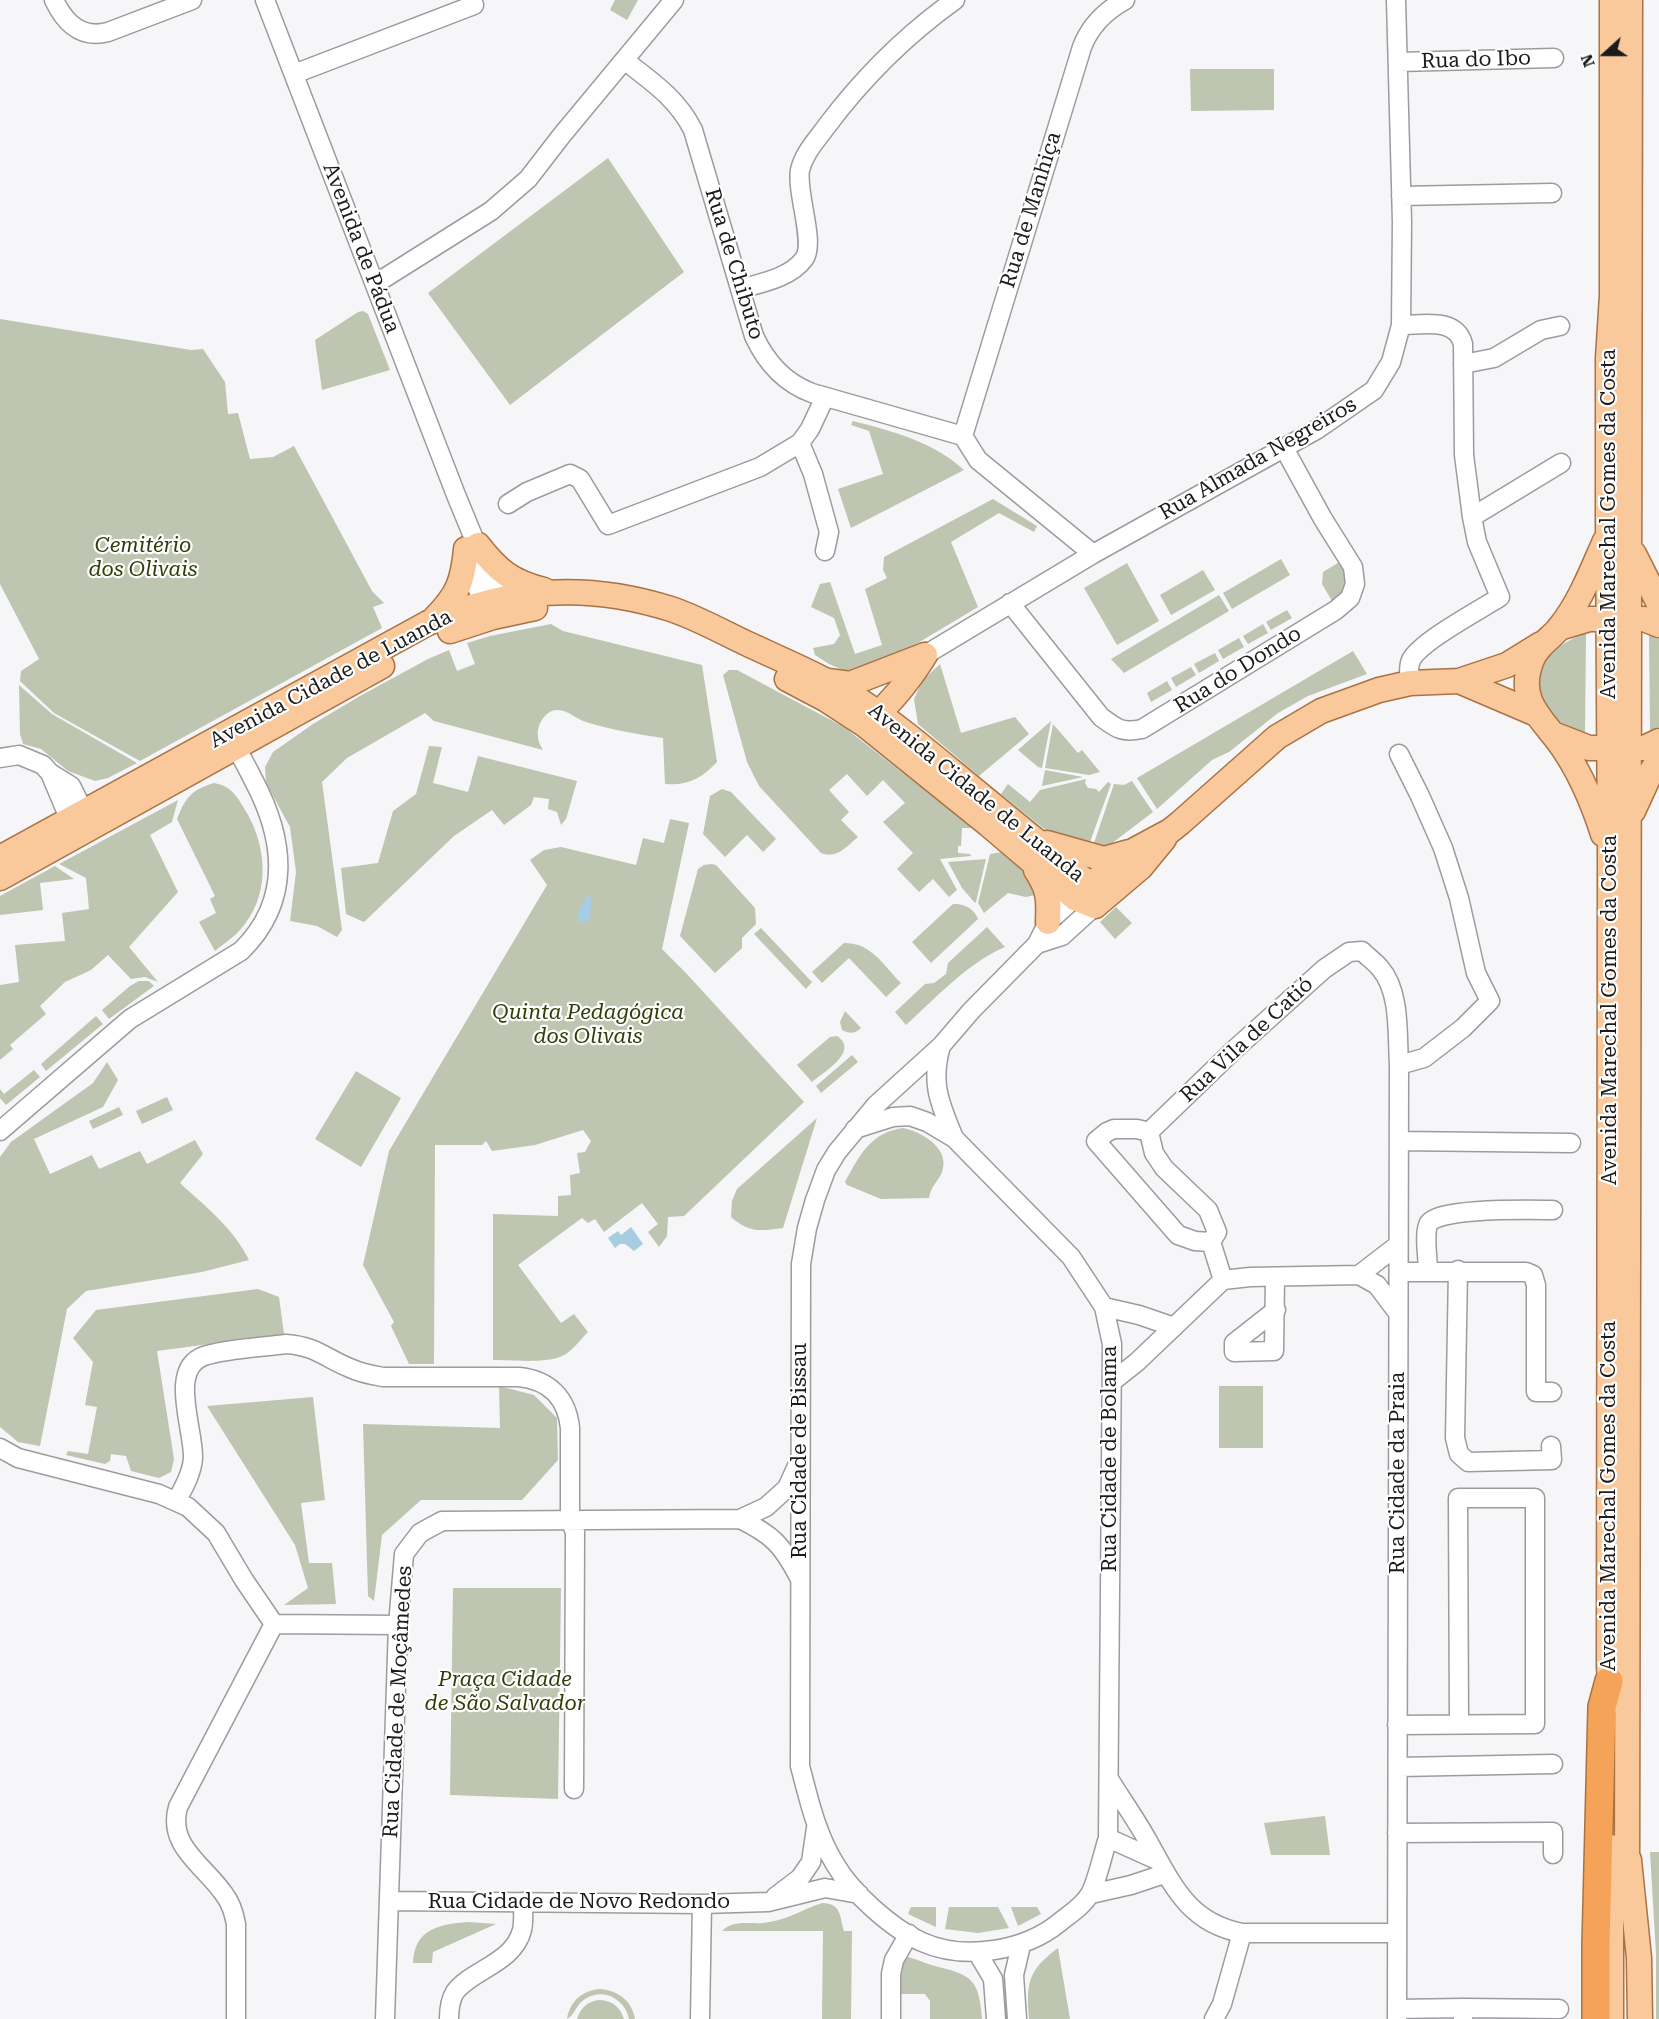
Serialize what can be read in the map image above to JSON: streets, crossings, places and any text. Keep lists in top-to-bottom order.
{
  "streets": {
    "main road": ["Avenida Marechal Gomes da Costa", "Avenida Cidade de Luanda", "Rua Cidade de Bissau"],
    "street": [
      "Rua do Ibo",
      "Rua de Manhiça",
      "Avenida de Pádua",
      "Rua de Chibuto",
      "Rua Almada Negreiros",
      "Rua do Dondo",
      "Rua Vila de Catió",
      "Rua Cidade de Bolama",
      "Rua Cidade da Praia",
      "Rua Cidade de Moçâmedes",
      "Rua Cidade de Novo Redondo"
    ]
  },
  "crossings": [
    ["Rua do Ibo", "Rua Almada Negreiros"],
    ["Rua de Manhiça", "Rua de Chibuto"],
    ["Avenida de Pádua", "Avenida Cidade de Luanda"],
    ["Rua Almada Negreiros", "Rua do Dondo"],
    ["Avenida Cidade de Luanda", "Rua Cidade de Bissau"],
    ["Rua Vila de Catió", "Rua Cidade da Praia"],
    ["Rua Cidade de Bissau", "Rua Cidade de Bolama"],
    ["Rua Cidade de Bissau", "Rua Cidade de Moçâmedes"],
    ["Rua Cidade de Bissau", "Rua Cidade de Novo Redondo"],
    ["Rua Cidade de Moçâmedes", "Rua Cidade de Novo Redondo"]
  ],
  "parks": ["Cemitério dos Olivais", "Quinta Pedagógica dos Olivais", "Praça Cidade de São Salvador"],
  "north": "left"
}
